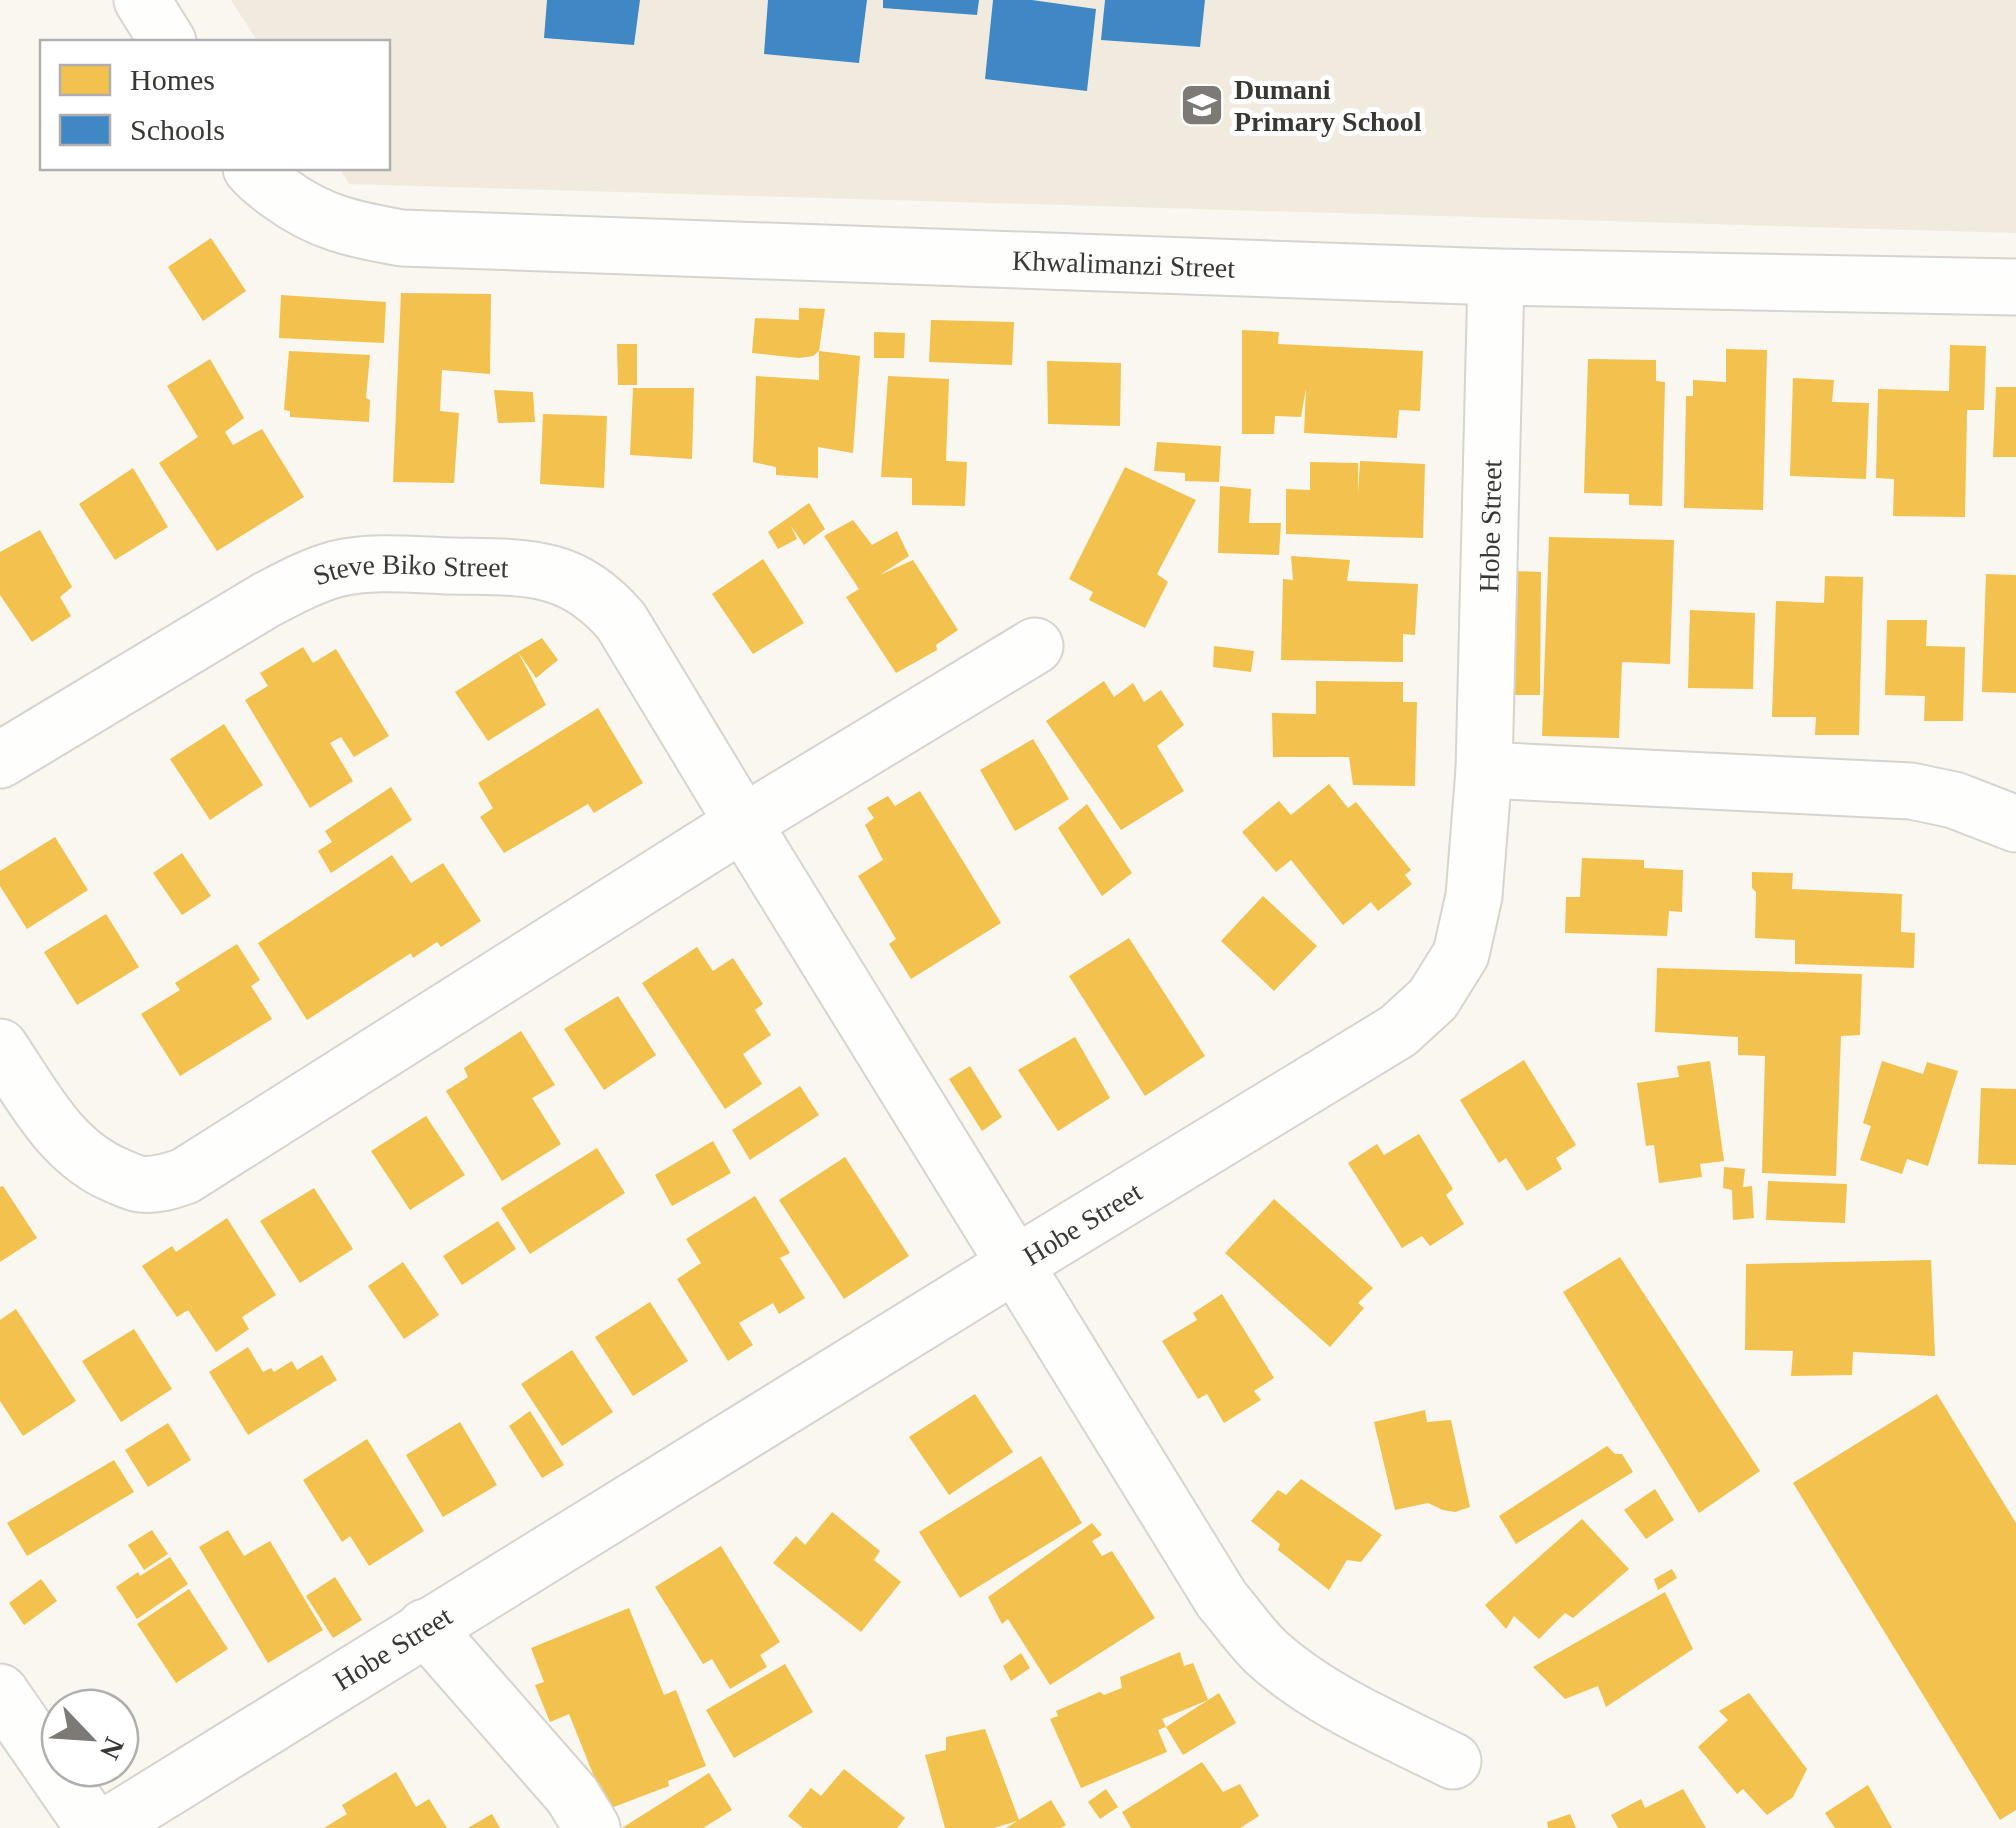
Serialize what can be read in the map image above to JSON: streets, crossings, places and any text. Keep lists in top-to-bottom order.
{
  "streets": {
    "street": ["Khwalimanzi Street", "Hobe Street", "Steve Biko Street"]
  },
  "crossings": [
    ["Khwalimanzi Street", "Hobe Street"],
    ["Hobe Street", "Steve Biko Street"]
  ],
  "places": {
    "school or university": ["Dumani Primary School"]
  },
  "legend": ["Homes", "Schools"],
  "north": "bottom right"
}
